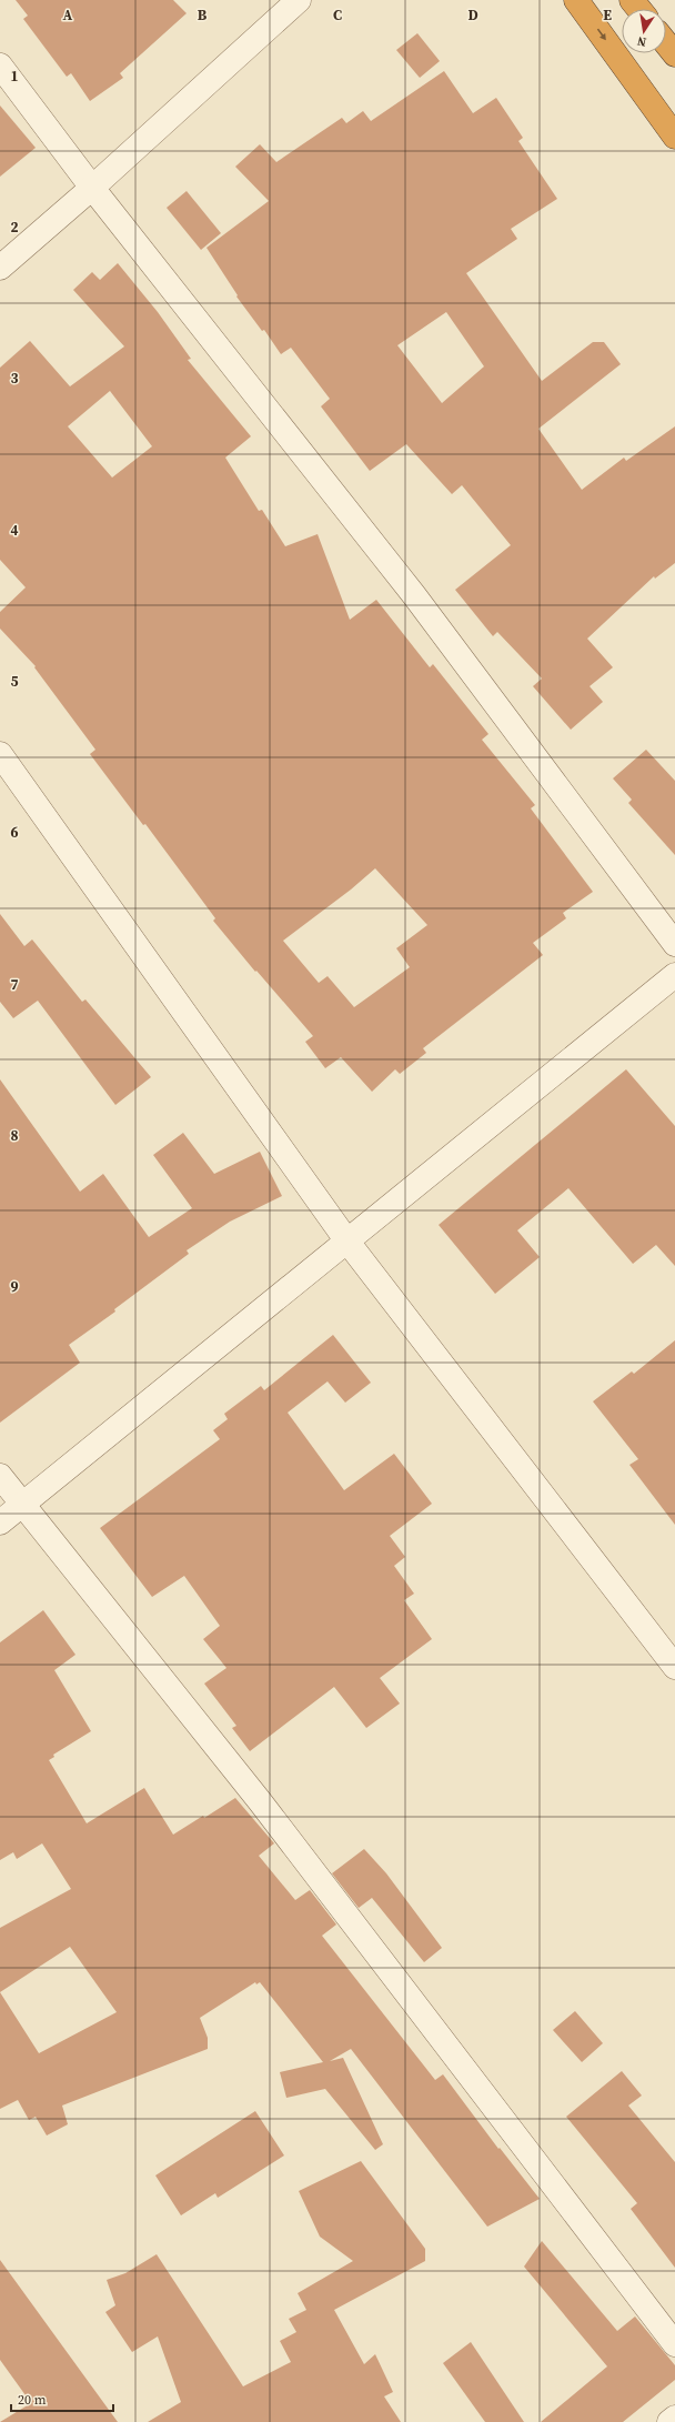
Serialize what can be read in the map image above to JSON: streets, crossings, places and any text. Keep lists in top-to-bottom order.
{
  "scale_bar": "20 m",
  "north": "bottom",
  "grid": {
    "columns": [
      "A",
      "B",
      "C",
      "D",
      "E"
    ],
    "rows": [
      "1",
      "2",
      "3",
      "4",
      "5",
      "6",
      "7",
      "8",
      "9"
    ]
  }
}
